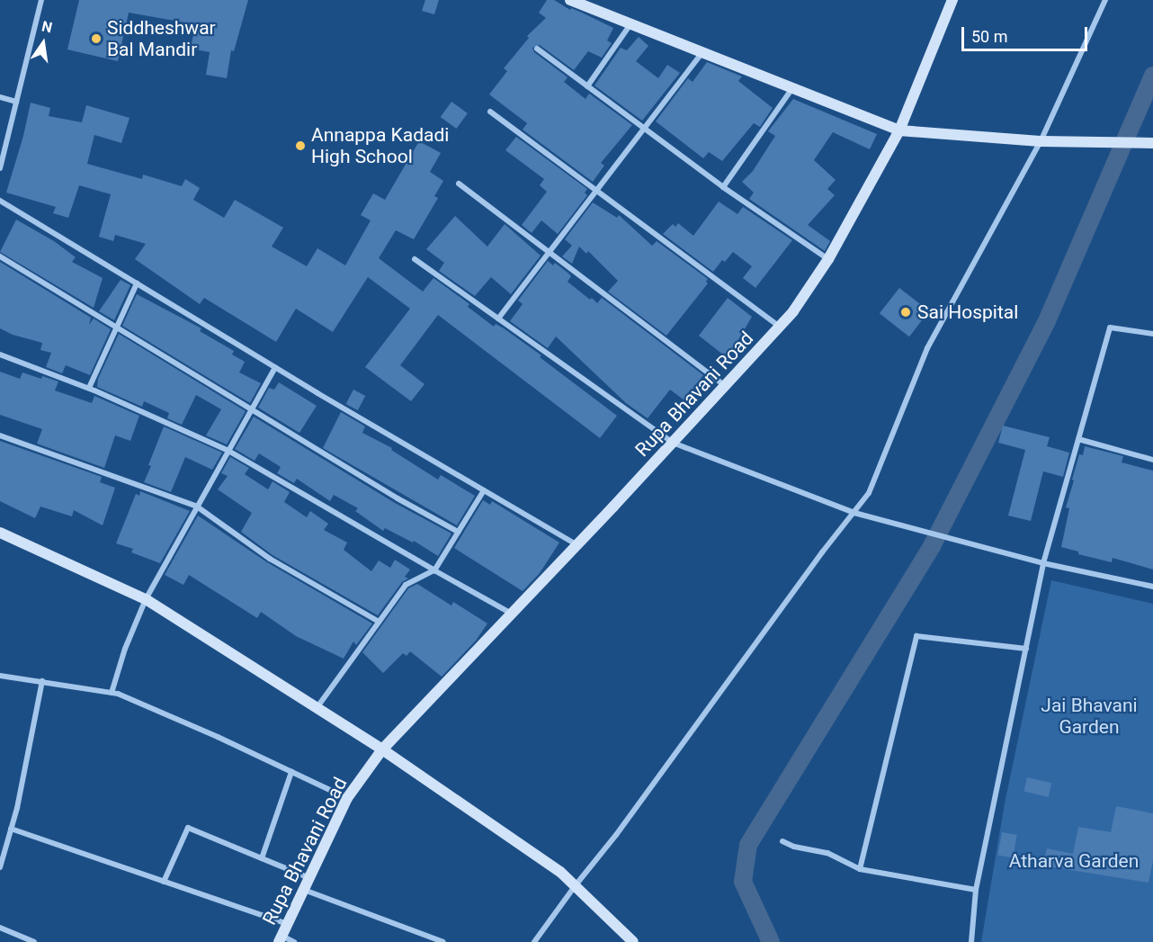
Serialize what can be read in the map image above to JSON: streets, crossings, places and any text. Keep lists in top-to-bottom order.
{
  "streets": {
    "street": ["Rupa Bhavani Road"]
  },
  "parks": ["Jai Bhavani Garden", "Atharva Garden"],
  "places": ["Siddheshwar Bal Mandir", "Annappa Kadadi High School", "Sai Hospital"],
  "scale_bar": "50 m",
  "north": "top"
}
